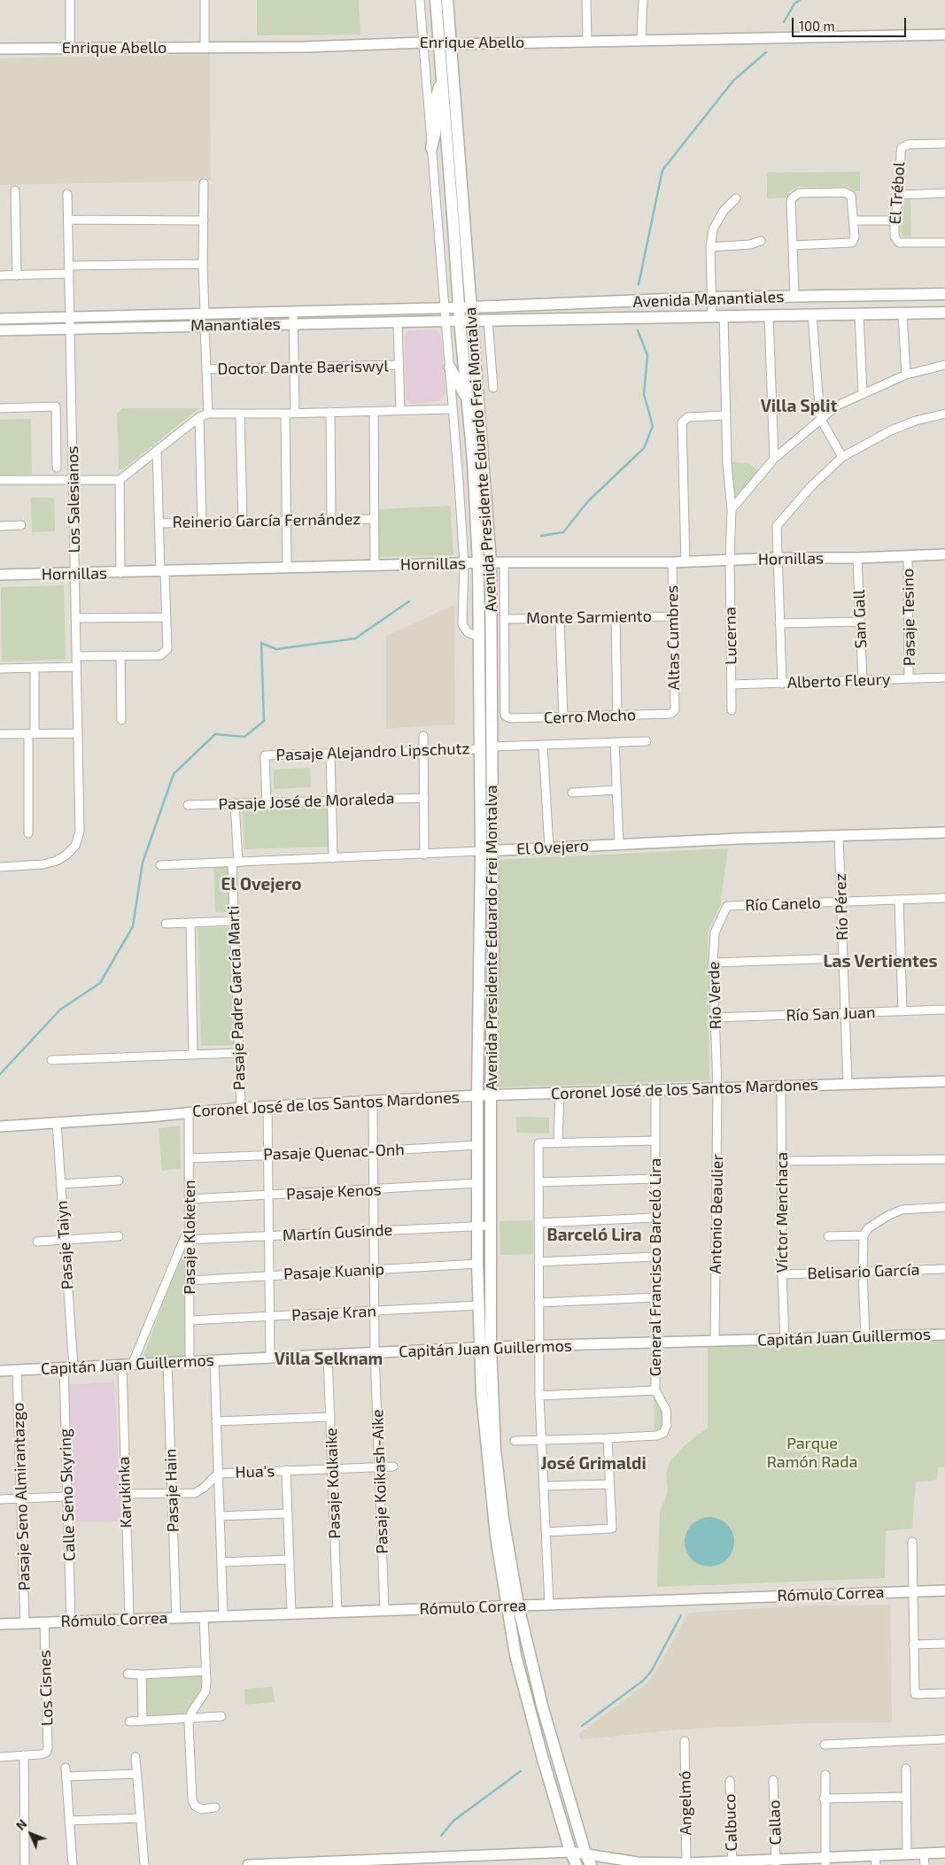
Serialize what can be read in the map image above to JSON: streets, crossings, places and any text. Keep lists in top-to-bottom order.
{
  "streets": {
    "main road": ["Avenida Manantiales", "Avenida Presidente Eduardo Frei Montalva"],
    "street": [
      "Enrique Abello",
      "El Trébol",
      "Manantiales",
      "Doctor Dante Baeriswyl",
      "Los Salesianos",
      "Reinerio García Fernández",
      "Hornillas",
      "Monte Sarmiento",
      "Pasaje Tesino",
      "San Gall",
      "Lucerna",
      "Altas Cumbres",
      "Alberto Fleury",
      "Cerro Mocho",
      "Pasaje Alejandro Lipschutz",
      "Pasaje José de Moraleda",
      "El Ovejero",
      "Río Canelo",
      "Río Pérez",
      "Río Verde",
      "Pasaje Padre García Marti",
      "Río San Juan",
      "Coronel José de los Santos Mardones",
      "Pasaje Quenac-Onh",
      "Pasaje Kenos",
      "Víctor Menchaca",
      "Antonio Beaulier",
      "Martín Gusinde",
      "Pasaje Kloketen",
      "Pasaje Taiyn",
      "General Francisco Barceló Lira",
      "Pasaje Kuanip",
      "Belisario García",
      "Pasaje Kran",
      "Capitán Juan Guillermos",
      "Hua's",
      "Pasaje Koikash-Aike",
      "Pasaje Kolkaike",
      "Pasaje Hain",
      "Karukinka",
      "Calle Seno Skyring",
      "Pasaje Seno Almirantazgo",
      "Rómulo Correa",
      "Los Cisnes",
      "Angelmó",
      "Calbuco",
      "Callao"
    ]
  },
  "crossings": [
    ["Enrique Abello", "Avenida Presidente Eduardo Frei Montalva"],
    ["Avenida Manantiales", "Manantiales"],
    ["Avenida Manantiales", "Avenida Presidente Eduardo Frei Montalva"],
    ["Avenida Manantiales", "Lucerna"],
    ["Manantiales", "Avenida Presidente Eduardo Frei Montalva"],
    ["Manantiales", "Los Salesianos"],
    ["Avenida Presidente Eduardo Frei Montalva", "Hornillas"],
    ["Avenida Presidente Eduardo Frei Montalva", "Monte Sarmiento"],
    ["Avenida Presidente Eduardo Frei Montalva", "Cerro Mocho"],
    ["Avenida Presidente Eduardo Frei Montalva", "Pasaje Alejandro Lipschutz"],
    ["Avenida Presidente Eduardo Frei Montalva", "El Ovejero"],
    ["Avenida Presidente Eduardo Frei Montalva", "Coronel José de los Santos Mardones"],
    ["Avenida Presidente Eduardo Frei Montalva", "Pasaje Quenac-Onh"],
    ["Avenida Presidente Eduardo Frei Montalva", "Pasaje Kenos"],
    ["Avenida Presidente Eduardo Frei Montalva", "Martín Gusinde"],
    ["Avenida Presidente Eduardo Frei Montalva", "Pasaje Kuanip"],
    ["Avenida Presidente Eduardo Frei Montalva", "Pasaje Kran"],
    ["Avenida Presidente Eduardo Frei Montalva", "Capitán Juan Guillermos"],
    ["Avenida Presidente Eduardo Frei Montalva", "Rómulo Correa"],
    ["Los Salesianos", "Hornillas"],
    ["Hornillas", "Pasaje Tesino"],
    ["Hornillas", "San Gall"],
    ["Hornillas", "Lucerna"],
    ["Hornillas", "Altas Cumbres"],
    ["Monte Sarmiento", "Altas Cumbres"],
    ["Pasaje Tesino", "Alberto Fleury"],
    ["San Gall", "Alberto Fleury"],
    ["Lucerna", "Alberto Fleury"],
    ["Altas Cumbres", "Cerro Mocho"],
    ["Pasaje Alejandro Lipschutz", "Pasaje José de Moraleda"],
    ["Pasaje José de Moraleda", "Pasaje Padre García Marti"],
    ["El Ovejero", "Río Pérez"],
    ["El Ovejero", "Pasaje Padre García Marti"],
    ["Río Canelo", "Río Pérez"],
    ["Río Canelo", "Río Verde"],
    ["Río Pérez", "Río San Juan"],
    ["Río Pérez", "Coronel José de los Santos Mardones"],
    ["Río Verde", "Río San Juan"],
    ["Río Verde", "Coronel José de los Santos Mardones"],
    ["Río Verde", "Antonio Beaulier"],
    ["Pasaje Padre García Marti", "Coronel José de los Santos Mardones"],
    ["Coronel José de los Santos Mardones", "Víctor Menchaca"],
    ["Coronel José de los Santos Mardones", "Antonio Beaulier"],
    ["Coronel José de los Santos Mardones", "Pasaje Kloketen"],
    ["Coronel José de los Santos Mardones", "Pasaje Taiyn"],
    ["Coronel José de los Santos Mardones", "General Francisco Barceló Lira"],
    ["Coronel José de los Santos Mardones", "Pasaje Koikash-Aike"],
    ["Pasaje Quenac-Onh", "Pasaje Kloketen"],
    ["Pasaje Quenac-Onh", "Pasaje Koikash-Aike"],
    ["Pasaje Kenos", "Pasaje Kloketen"],
    ["Pasaje Kenos", "Pasaje Koikash-Aike"],
    ["Víctor Menchaca", "Belisario García"],
    ["Víctor Menchaca", "Capitán Juan Guillermos"],
    ["Antonio Beaulier", "Capitán Juan Guillermos"],
    ["Martín Gusinde", "Pasaje Kloketen"],
    ["Martín Gusinde", "Pasaje Koikash-Aike"],
    ["Pasaje Kloketen", "Pasaje Kuanip"],
    ["Pasaje Kloketen", "Pasaje Kran"],
    ["Pasaje Kloketen", "Capitán Juan Guillermos"],
    ["Pasaje Taiyn", "Capitán Juan Guillermos"],
    ["Pasaje Taiyn", "Calle Seno Skyring"],
    ["General Francisco Barceló Lira", "Capitán Juan Guillermos"],
    ["Pasaje Kuanip", "Pasaje Koikash-Aike"],
    ["Pasaje Kran", "Pasaje Koikash-Aike"],
    ["Capitán Juan Guillermos", "Pasaje Koikash-Aike"],
    ["Capitán Juan Guillermos", "Pasaje Kolkaike"],
    ["Capitán Juan Guillermos", "Pasaje Hain"],
    ["Capitán Juan Guillermos", "Karukinka"],
    ["Capitán Juan Guillermos", "Calle Seno Skyring"],
    ["Capitán Juan Guillermos", "Pasaje Seno Almirantazgo"],
    ["Hua's", "Pasaje Koikash-Aike"],
    ["Hua's", "Pasaje Kolkaike"],
    ["Hua's", "Pasaje Hain"],
    ["Hua's", "Karukinka"],
    ["Pasaje Koikash-Aike", "Rómulo Correa"],
    ["Pasaje Kolkaike", "Rómulo Correa"],
    ["Pasaje Hain", "Rómulo Correa"],
    ["Karukinka", "Rómulo Correa"],
    ["Calle Seno Skyring", "Rómulo Correa"],
    ["Pasaje Seno Almirantazgo", "Rómulo Correa"],
    ["Rómulo Correa", "Los Cisnes"]
  ],
  "districts": [
    "Villa Split",
    "El Ovejero",
    "Las Vertientes",
    "Barceló Lira",
    "Villa Selknam",
    "José Grimaldi"
  ],
  "parks": ["Parque Ramón Rada"],
  "scale_bar": "100 m",
  "north": "top left"
}
